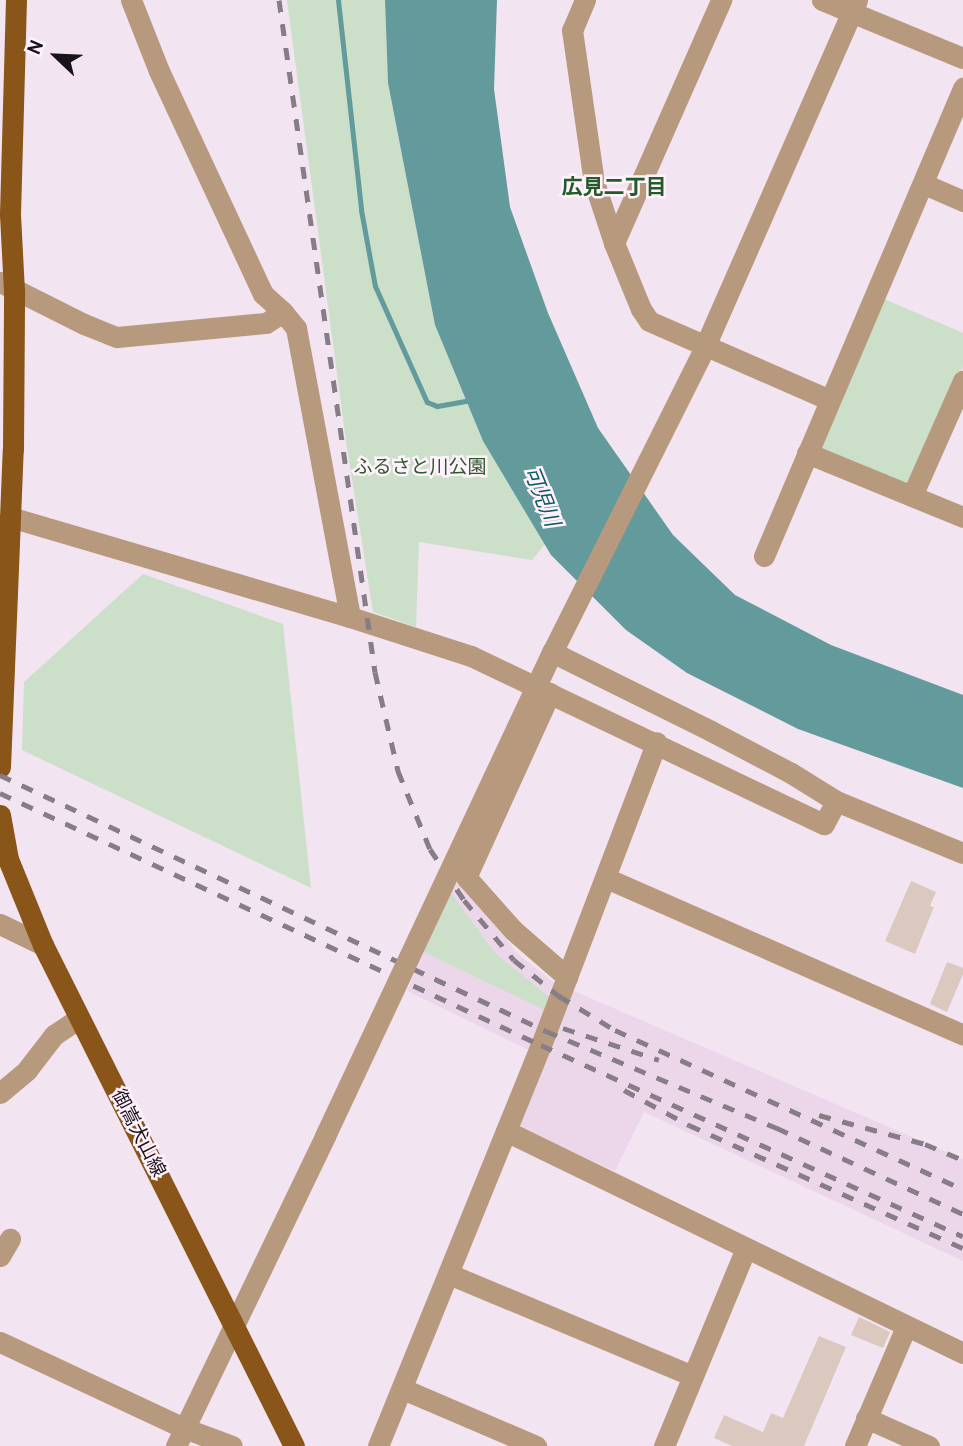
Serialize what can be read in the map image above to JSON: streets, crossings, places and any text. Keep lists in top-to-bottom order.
{
  "streets": {
    "main road": ["御嵩犬山線"]
  },
  "districts": ["広見二丁目"],
  "water": ["可児川"],
  "parks": ["ふるさと川公園"],
  "north": "top left"
}
